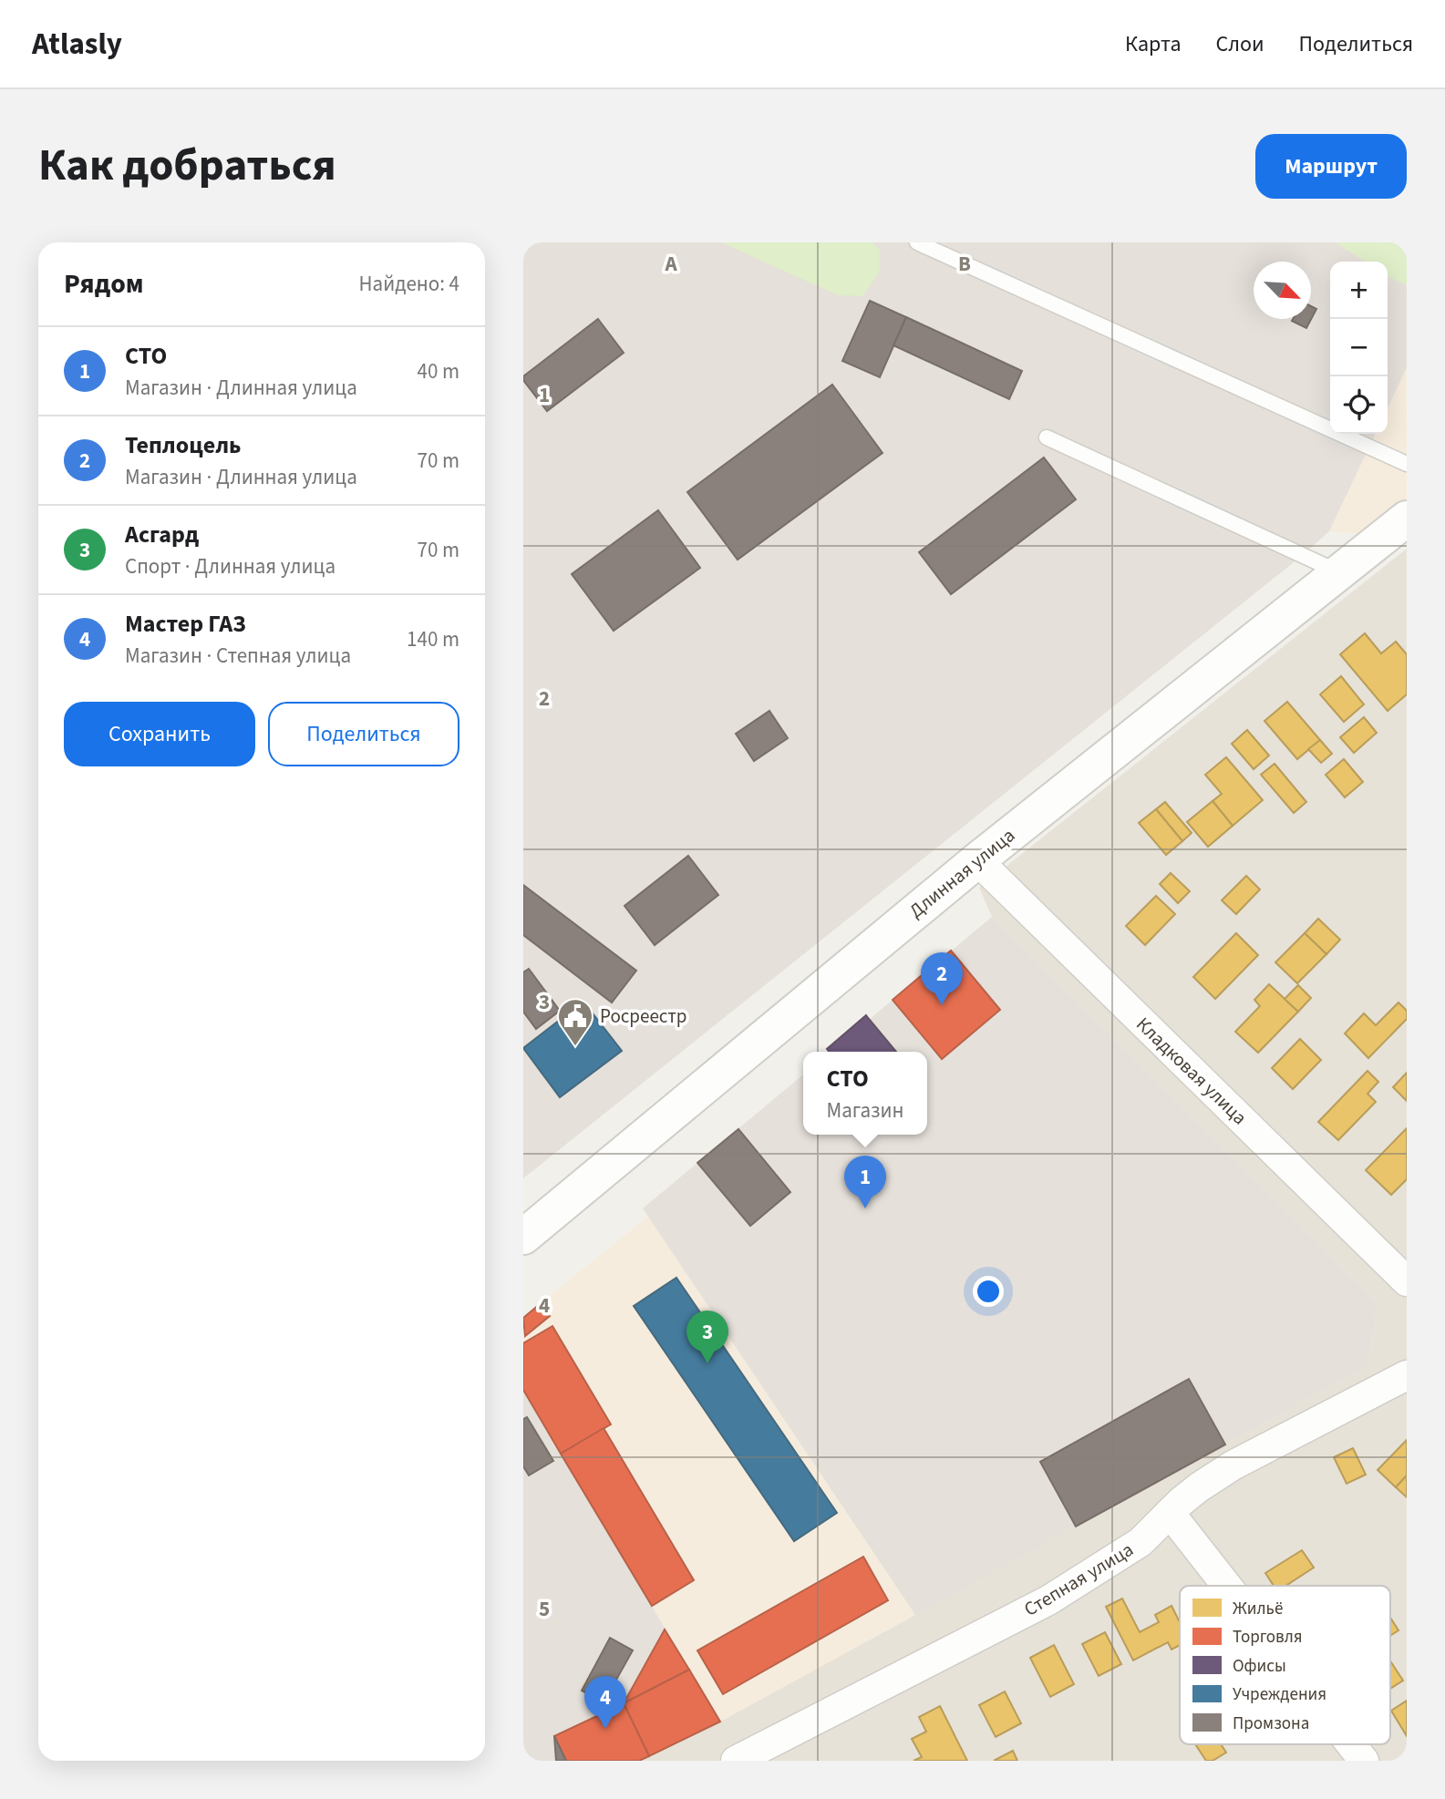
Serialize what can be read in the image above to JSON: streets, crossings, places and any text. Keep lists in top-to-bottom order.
{
  "streets": {
    "street": ["Длинная улица", "Кладковая улица", "Степная улица"]
  },
  "crossings": [
    ["Длинная улица", "Кладковая улица"]
  ],
  "places": {
    "public building": ["Росреестр"]
  },
  "legend": [
    "Жильё",
    "Торговля",
    "Офисы",
    "Учреждения",
    "Промзона"
  ],
  "north": "bottom right",
  "page": {
    "header": "Atlasly",
    "nav": ["Карта", "Слои", "Поделиться"],
    "title": "Как добраться",
    "buttons": [
      "Маршрут",
      ["Сохранить", "Поделиться"]
    ],
    "heading": ["Рядом", "Найдено: 4"],
    "map_buttons": ["+", "−"],
    "list": [
      {
        "mark": "1",
        "name": "СТО",
        "note": "Магазин · Длинная улица",
        "value": "40 m"
      },
      {
        "mark": "2",
        "name": "Теплоцель",
        "note": "Магазин · Длинная улица",
        "value": "70 m"
      },
      {
        "mark": "3",
        "name": "Асгард",
        "note": "Спорт · Длинная улица",
        "value": "70 m"
      },
      {
        "mark": "4",
        "name": "Мастер ГАЗ",
        "note": "Магазин · Степная улица",
        "value": "140 m"
      }
    ],
    "pins": [
      "2",
      "1",
      "3",
      "4"
    ],
    "popup": ["СТО", "Магазин"]
  },
  "grid": {
    "columns": ["A", "B"],
    "rows": [
      "1",
      "2",
      "3",
      "4",
      "5"
    ]
  }
}
